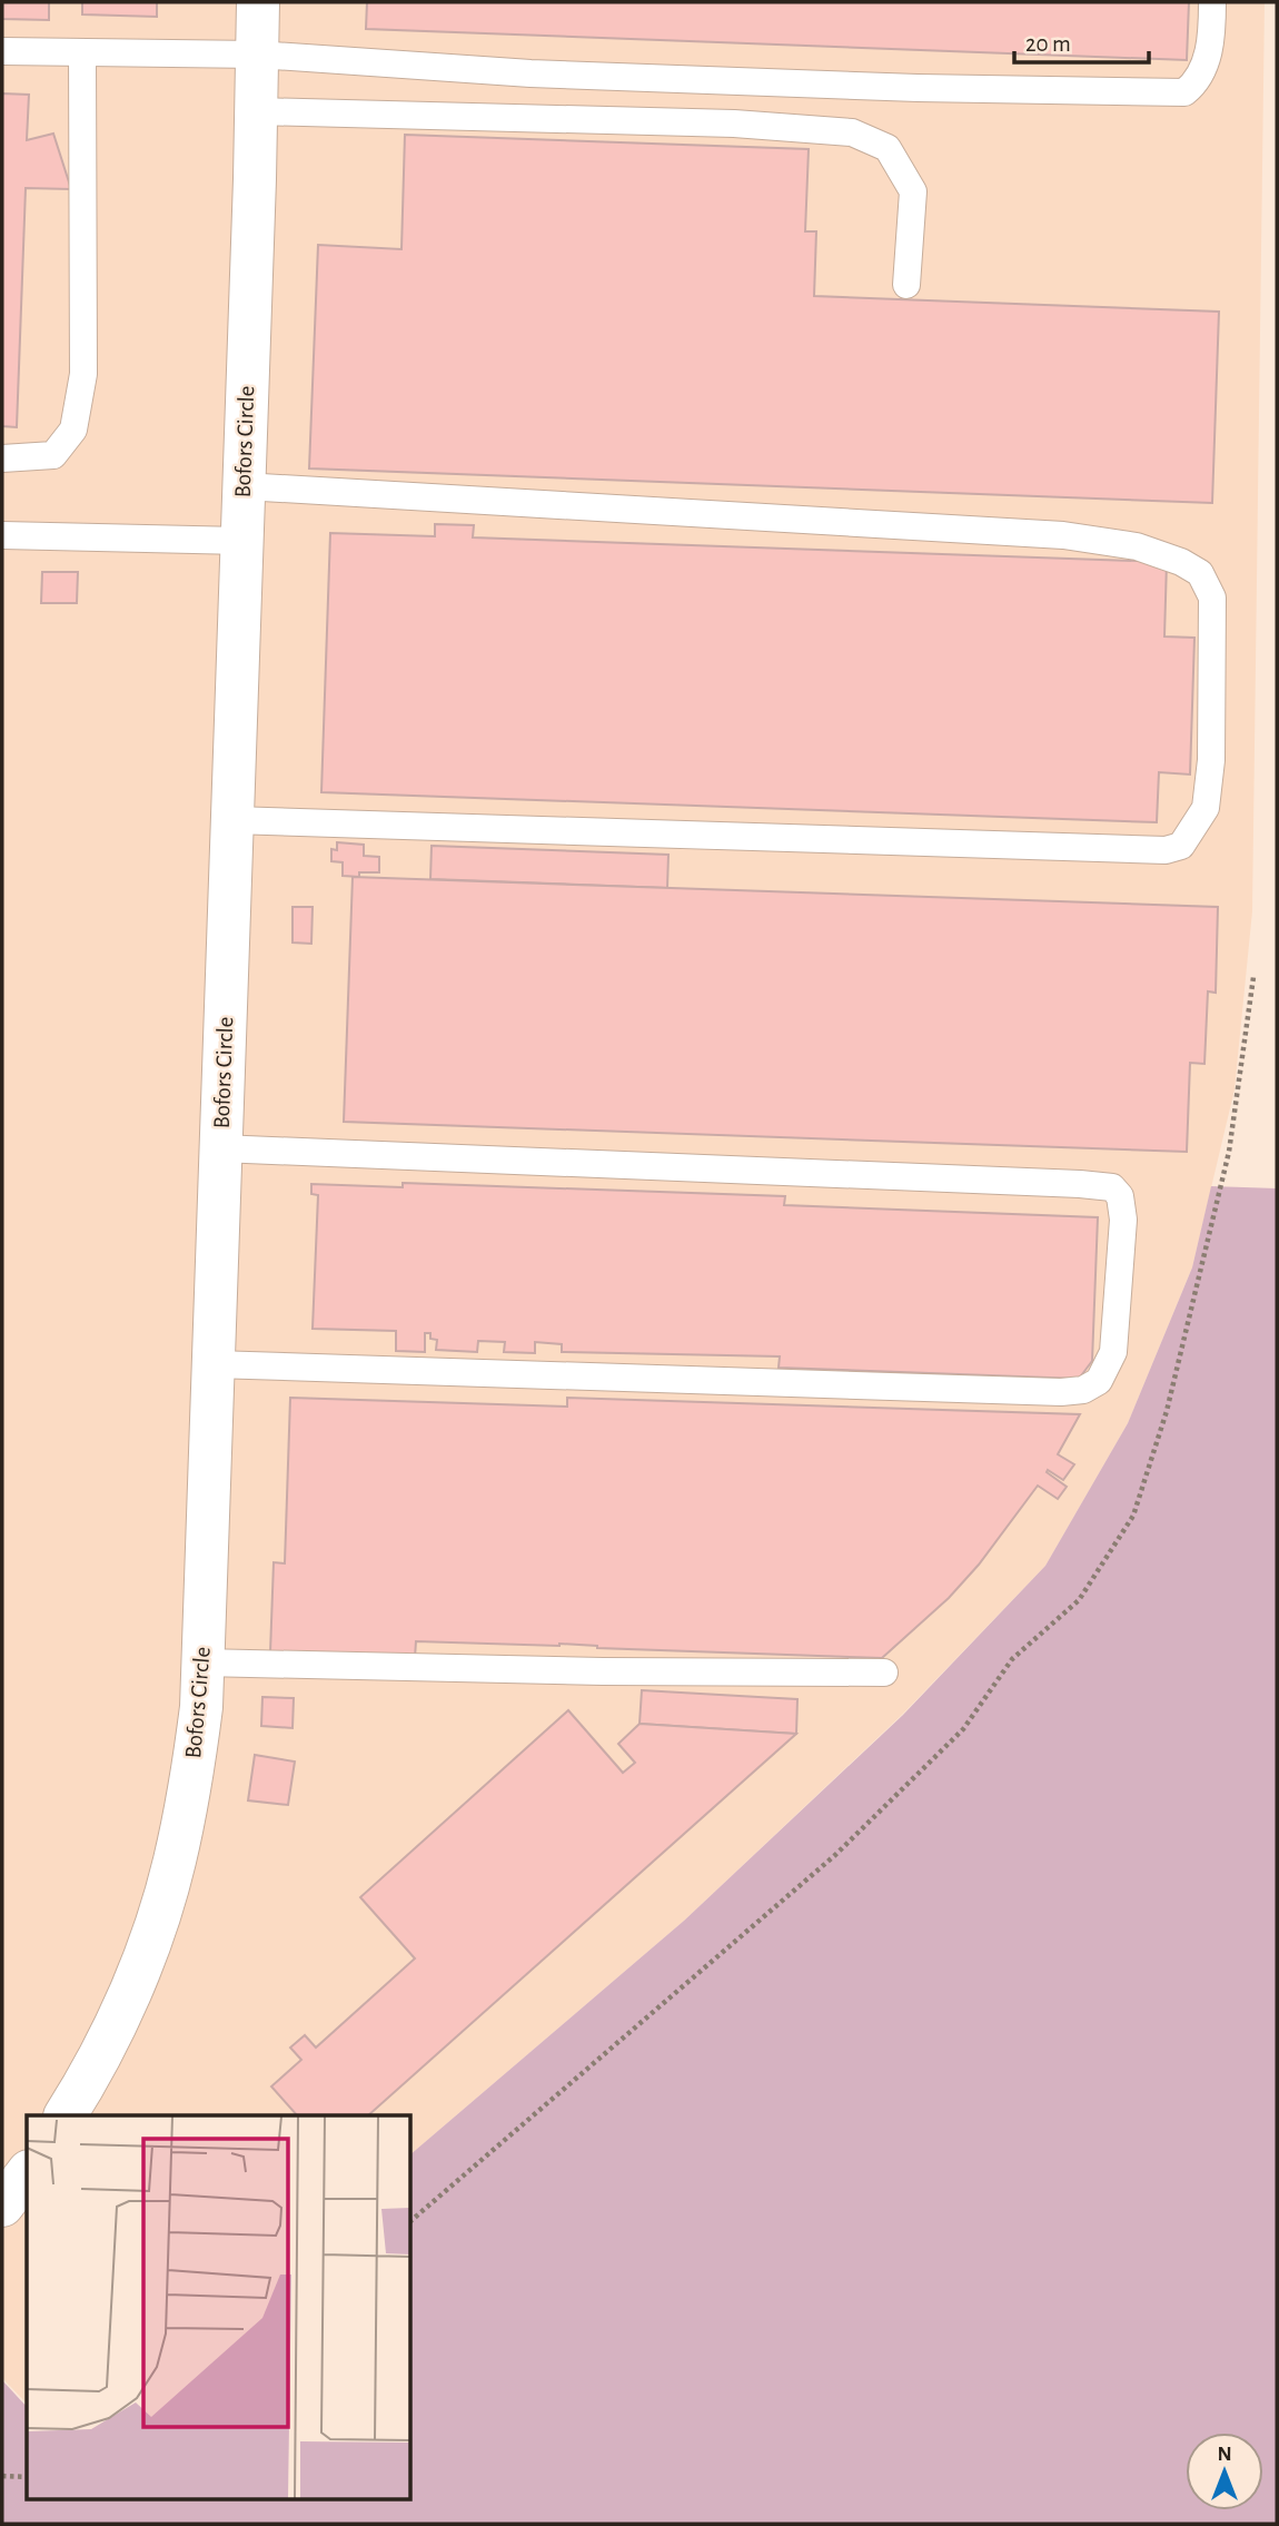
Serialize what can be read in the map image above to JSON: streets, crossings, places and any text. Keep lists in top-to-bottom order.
{
  "streets": {
    "street": ["Bofors Circle"]
  },
  "scale_bar": "20 m",
  "north": "top"
}
